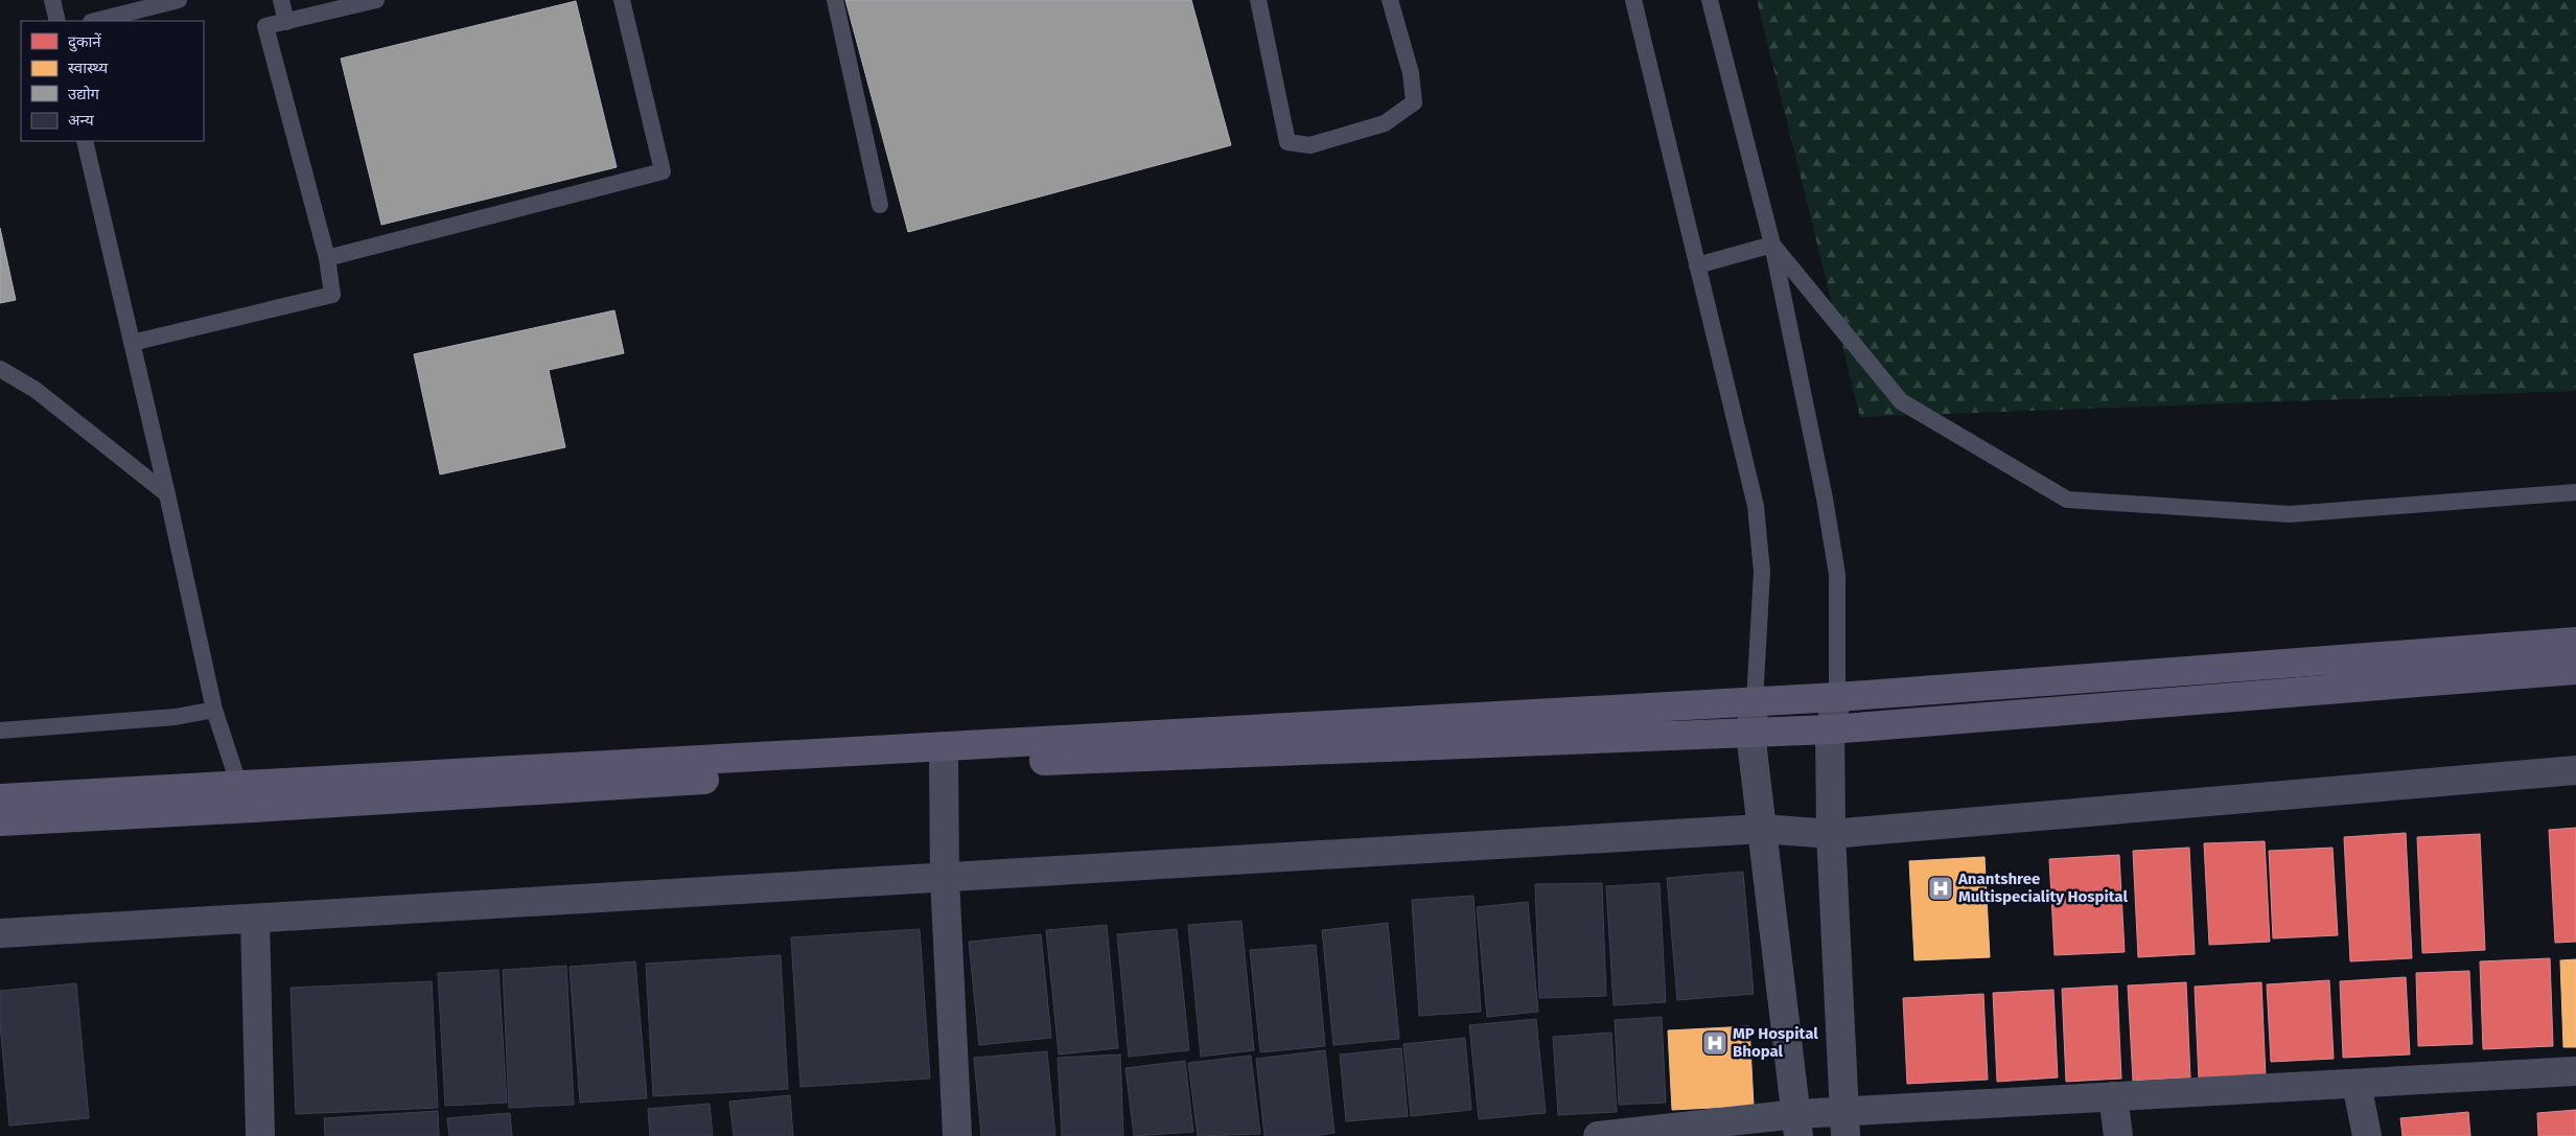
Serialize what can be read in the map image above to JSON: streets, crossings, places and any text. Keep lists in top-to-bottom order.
{
  "places": {
    "hospital": ["Anantshree Multispeciality Hospital", "MP Hospital Bhopal"]
  },
  "legend": [
    "दुकानें",
    "स्वास्थ्य",
    "उद्योग",
    "अन्य"
  ]
}
